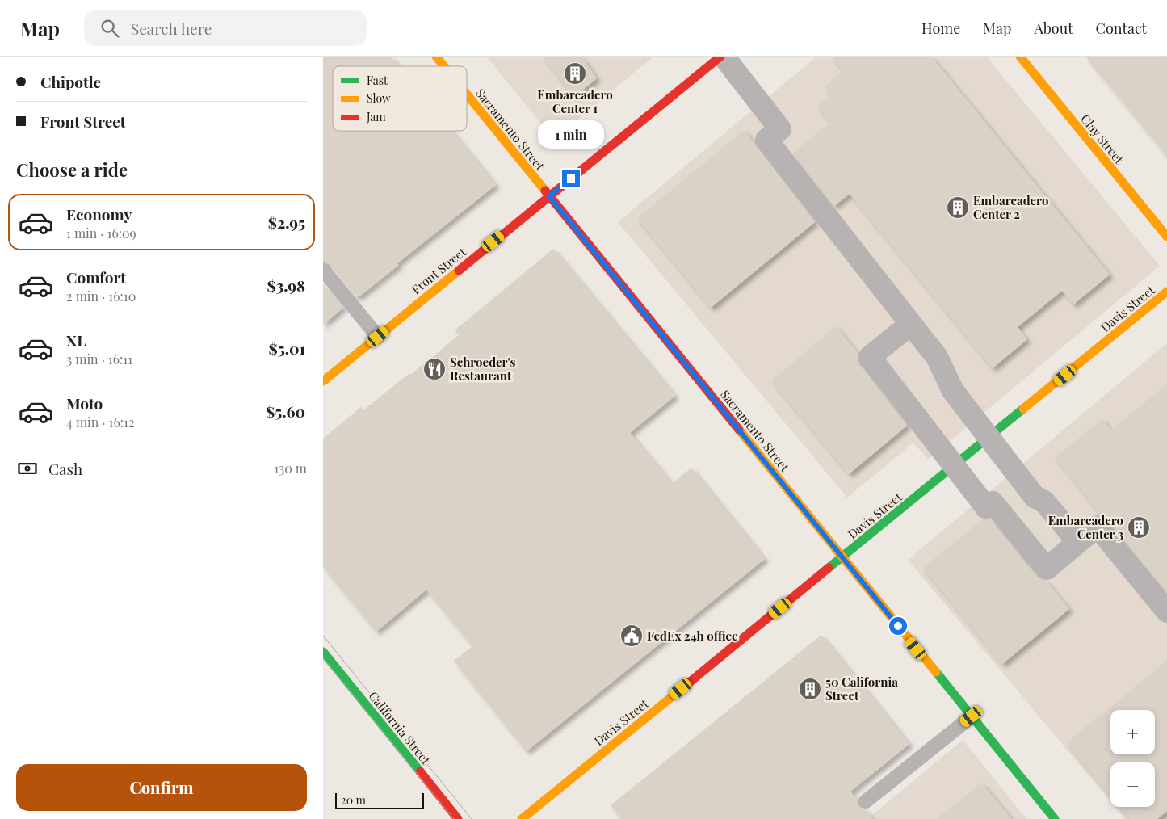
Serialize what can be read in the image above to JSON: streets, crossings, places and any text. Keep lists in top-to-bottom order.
{
  "streets": {
    "street": [
      "Sacramento Street",
      "Clay Street",
      "Front Street",
      "Davis Street",
      "California Street"
    ]
  },
  "crossings": [
    ["Sacramento Street", "Front Street"],
    ["Sacramento Street", "Davis Street"]
  ],
  "places": {
    "building": [
      "Embarcadero Center 1",
      "Embarcadero Center 2",
      "Embarcadero Center 3",
      "50 California Street"
    ],
    "restaurant": ["Schroeder's Restaurant"],
    "public building": ["FedEx 24h office"]
  },
  "legend": ["Fast", "Slow", "Jam"],
  "scale_bar": "20 m",
  "page": {
    "header": "Map",
    "search": "Search here",
    "nav": [
      "Home",
      "Map",
      "About",
      "Contact"
    ],
    "banner": ["Chipotle", "Front Street"],
    "bubble": "1 min",
    "heading": "Choose a ride",
    "list": [
      {
        "name": "Economy",
        "note": "1 min · 16:09",
        "value": "$2.95"
      },
      {
        "name": "Comfort",
        "note": "2 min · 16:10",
        "value": "$3.98"
      },
      {
        "name": "XL",
        "note": "3 min · 16:11",
        "value": "$5.01"
      },
      {
        "name": "Moto",
        "note": "4 min · 16:12",
        "value": "$5.60"
      }
    ],
    "pay": ["Cash", "130 m"],
    "map_buttons": ["+", "−"],
    "buttons": "Confirm",
    "scale": "20 m"
  }
}
